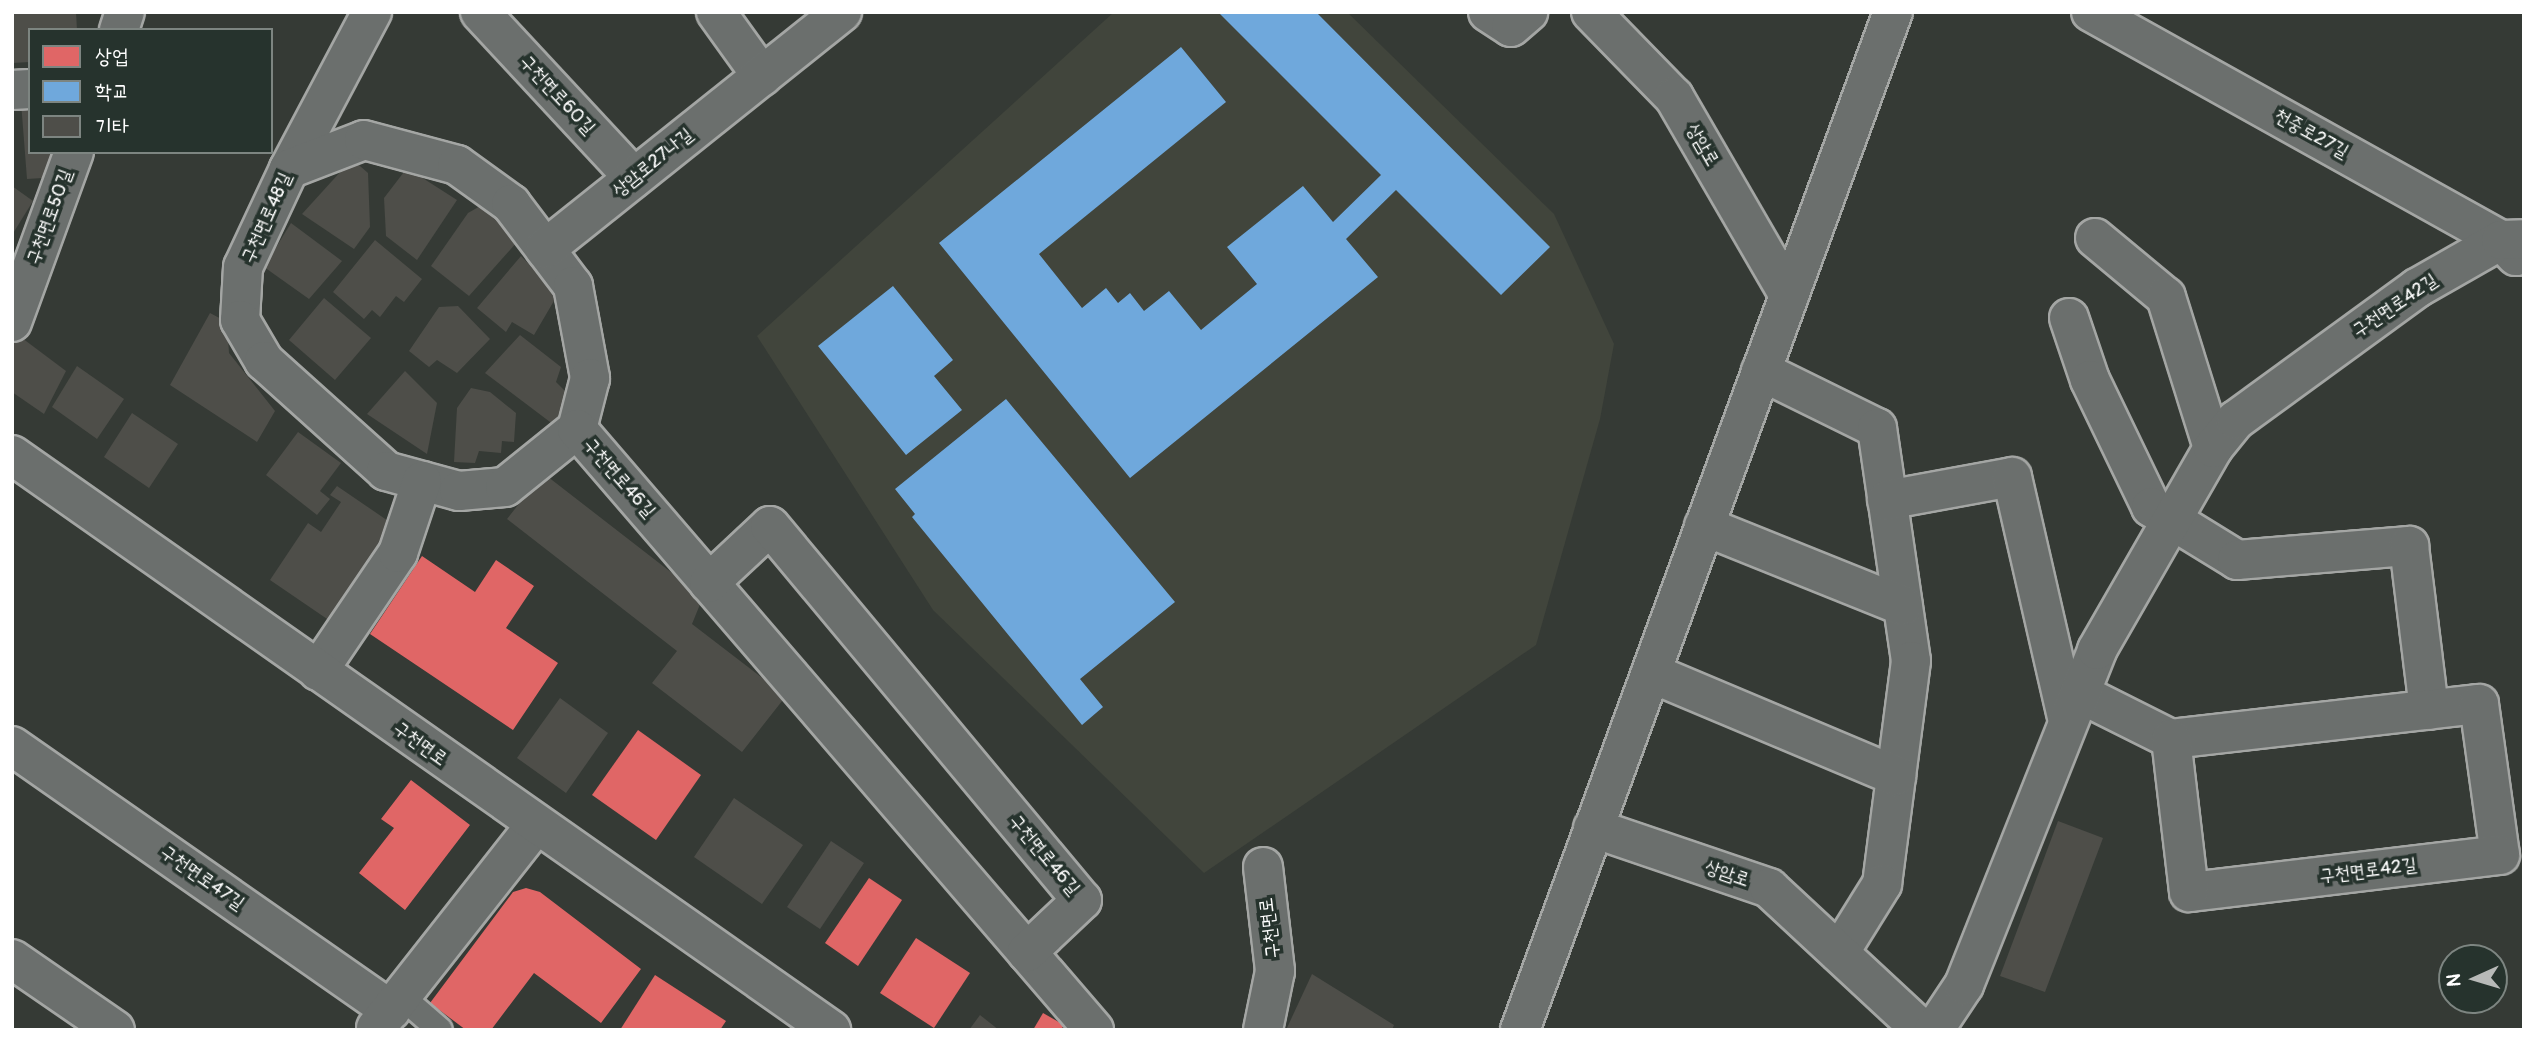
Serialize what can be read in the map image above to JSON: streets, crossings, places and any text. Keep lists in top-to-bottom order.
{
  "streets": {
    "street": [
      "구천면로60길",
      "천중로27길",
      "상암로",
      "상암로27나길",
      "구천면로50길",
      "구천면로48길",
      "구천면로42길",
      "구천면로46길",
      "구천면로",
      "구천면로47길"
    ]
  },
  "crossings": [
    ["구천면로60길", "상암로27나길"],
    ["천중로27길", "구천면로42길"],
    ["상암로27나길", "구천면로46길"],
    ["구천면로48길", "구천면로46길"]
  ],
  "legend": ["상업", "학교", "기타"],
  "north": "left"
}
